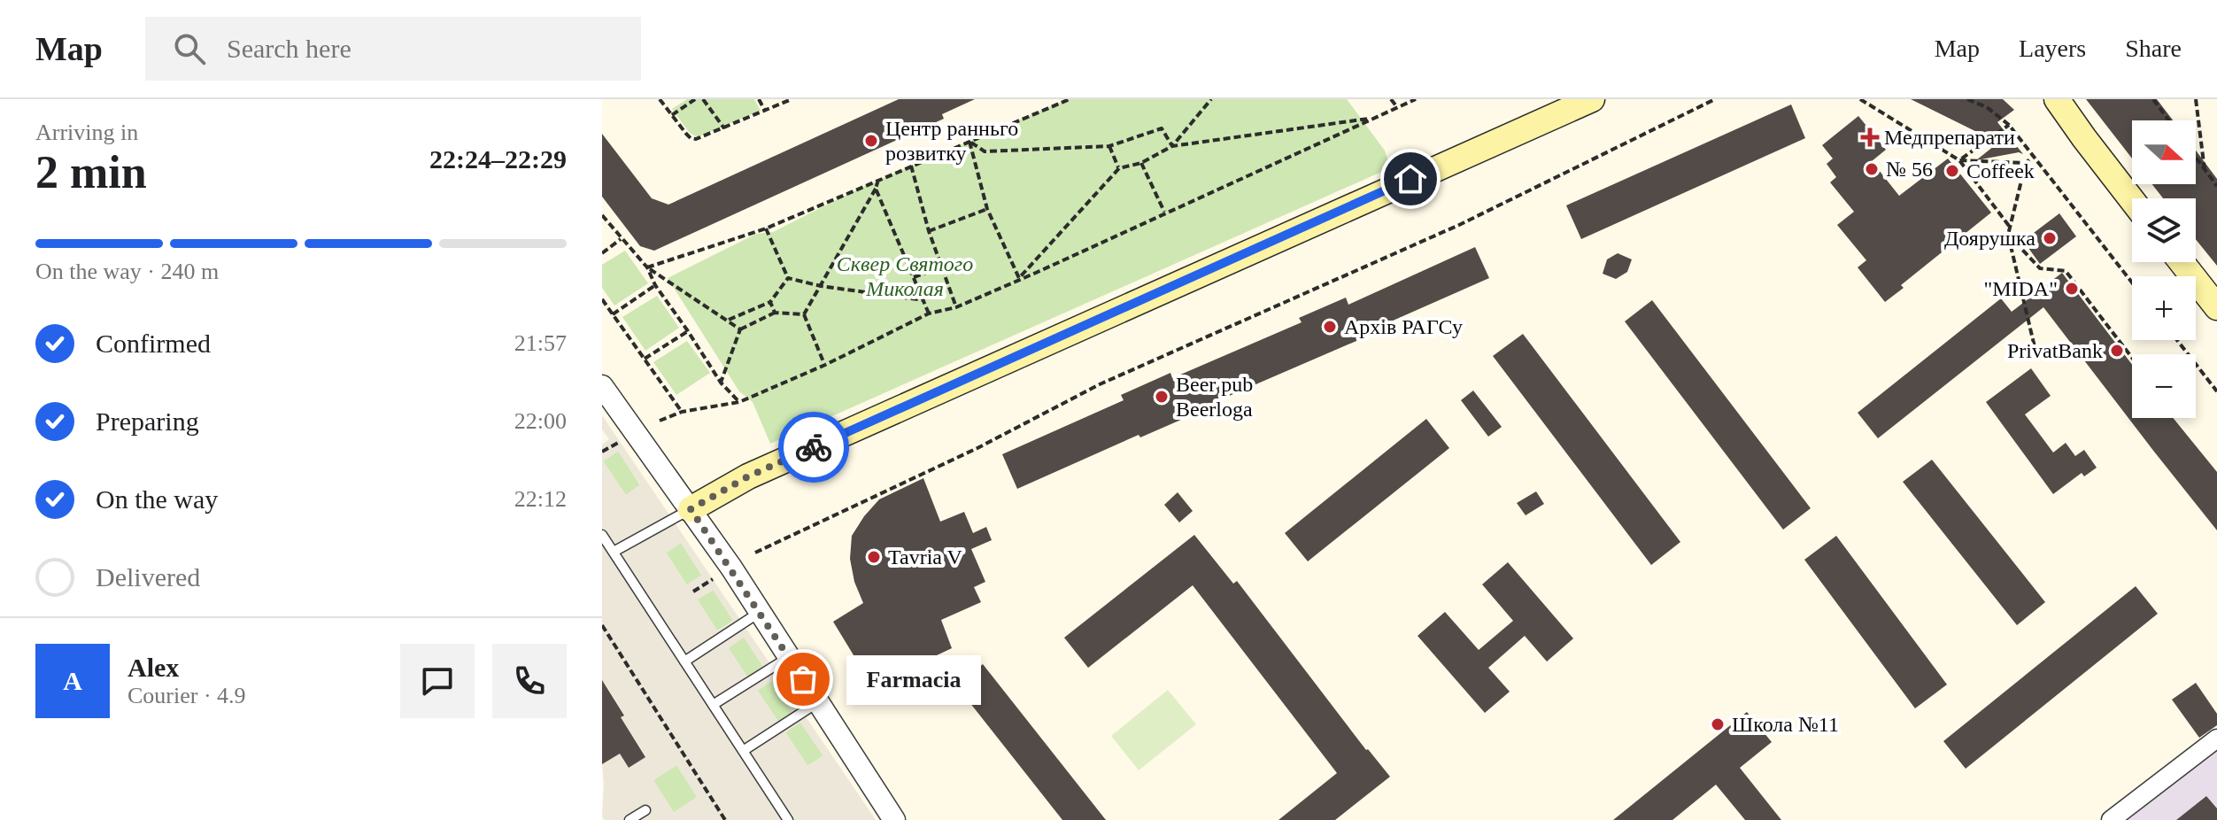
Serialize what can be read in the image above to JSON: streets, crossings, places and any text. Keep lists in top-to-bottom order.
{
  "parks": ["Сквер Святого Миколая"],
  "places": {
    "health": ["Медпрепарати"],
    "other": [
      "Центр ранньго розвитку",
      "№ 56",
      "Coffeek",
      "Доярушка",
      "\"MIDA\"",
      "Архів РАГСу",
      "PrivatBank",
      "Beer pub Beerloga",
      "Tavria V",
      "Farmacia",
      "Школа №11"
    ]
  },
  "north": "right",
  "page": {
    "header": "Map",
    "search": "Search here",
    "nav": ["Map", "Layers", "Share"],
    "heading": ["2 min", "Arriving in", "22:24–22:29"],
    "panel": ["Alex", "Courier · 4.9"],
    "map_buttons": ["+", "−"],
    "bar": "On the way · 240 m",
    "list": [
      ["Confirmed", "21:57"],
      ["Preparing", "22:00"],
      ["On the way", "22:12"],
      "Delivered"
    ],
    "round": "A",
    "bubble": "Farmacia"
  }
}
